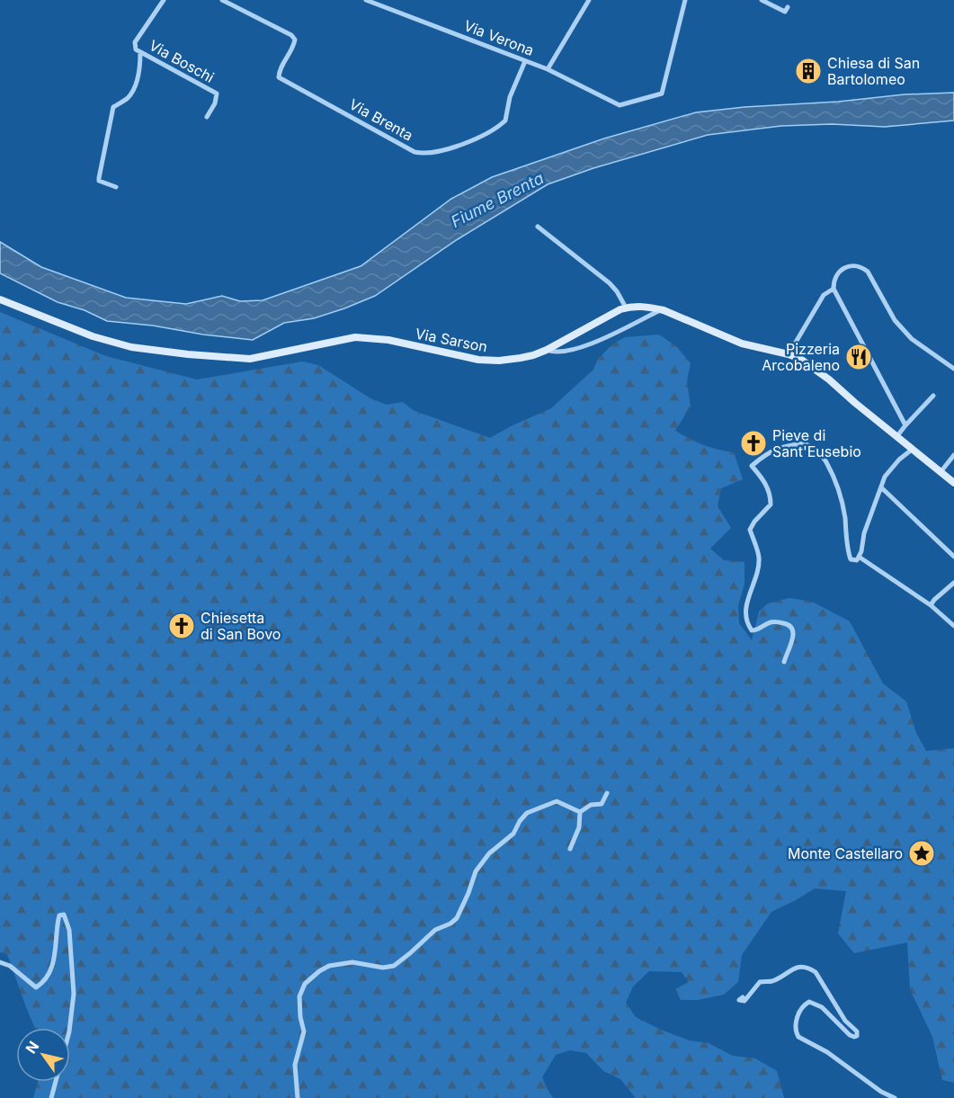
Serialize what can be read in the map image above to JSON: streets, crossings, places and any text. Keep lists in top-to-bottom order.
{
  "streets": {
    "street": [
      "Via Verona",
      "Via Boschi",
      "Via Brenta",
      "Via Sarson"
    ]
  },
  "crossings": [
    ["Via Verona", "Via Brenta"]
  ],
  "water": ["Fiume Brenta"],
  "places": {
    "building": ["Chiesa di San Bartolomeo"],
    "restaurant": ["Pizzeria Arcobaleno"],
    "church": ["Pieve di Sant'Eusebio", "Chiesetta di San Bovo"],
    "place": ["Monte Castellaro"]
  },
  "north": "top left"
}
